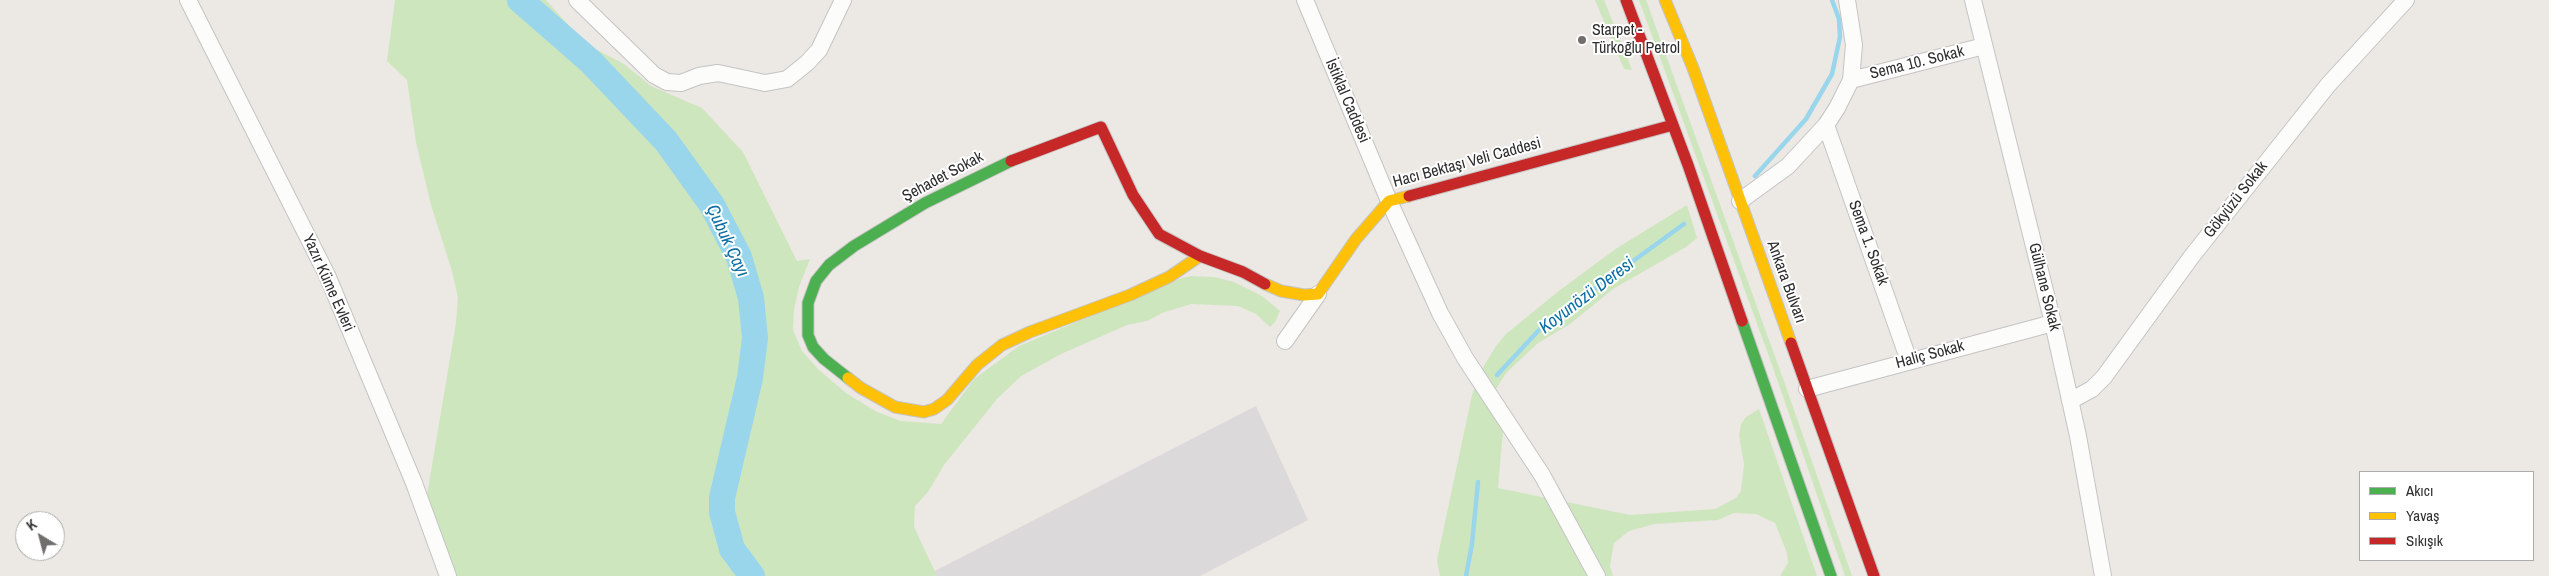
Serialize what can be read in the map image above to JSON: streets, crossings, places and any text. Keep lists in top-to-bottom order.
{
  "streets": {
    "street": [
      "Sema 10. Sokak",
      "İstiklal Caddesi",
      "Hacı Bektaşı Veli Caddesi",
      "Şehadet Sokak",
      "Gökyüzü Sokak",
      "Sema 1. Sokak",
      "Ankara Bulvarı",
      "Yazır Küme Evleri",
      "Gülhane Sokak",
      "Haliç Sokak"
    ]
  },
  "crossings": [
    ["Sema 10. Sokak", "Gülhane Sokak"],
    ["İstiklal Caddesi", "Hacı Bektaşı Veli Caddesi"],
    ["Gökyüzü Sokak", "Gülhane Sokak"],
    ["Sema 1. Sokak", "Haliç Sokak"],
    ["Ankara Bulvarı", "Haliç Sokak"],
    ["Gülhane Sokak", "Haliç Sokak"]
  ],
  "water": ["Çubuk Çayı", "Koyunözü Deresi"],
  "places": ["Starpet - Türkoğlu Petrol"],
  "legend": ["Akıcı", "Yavaş", "Sıkışık"],
  "north": "top left"
}
